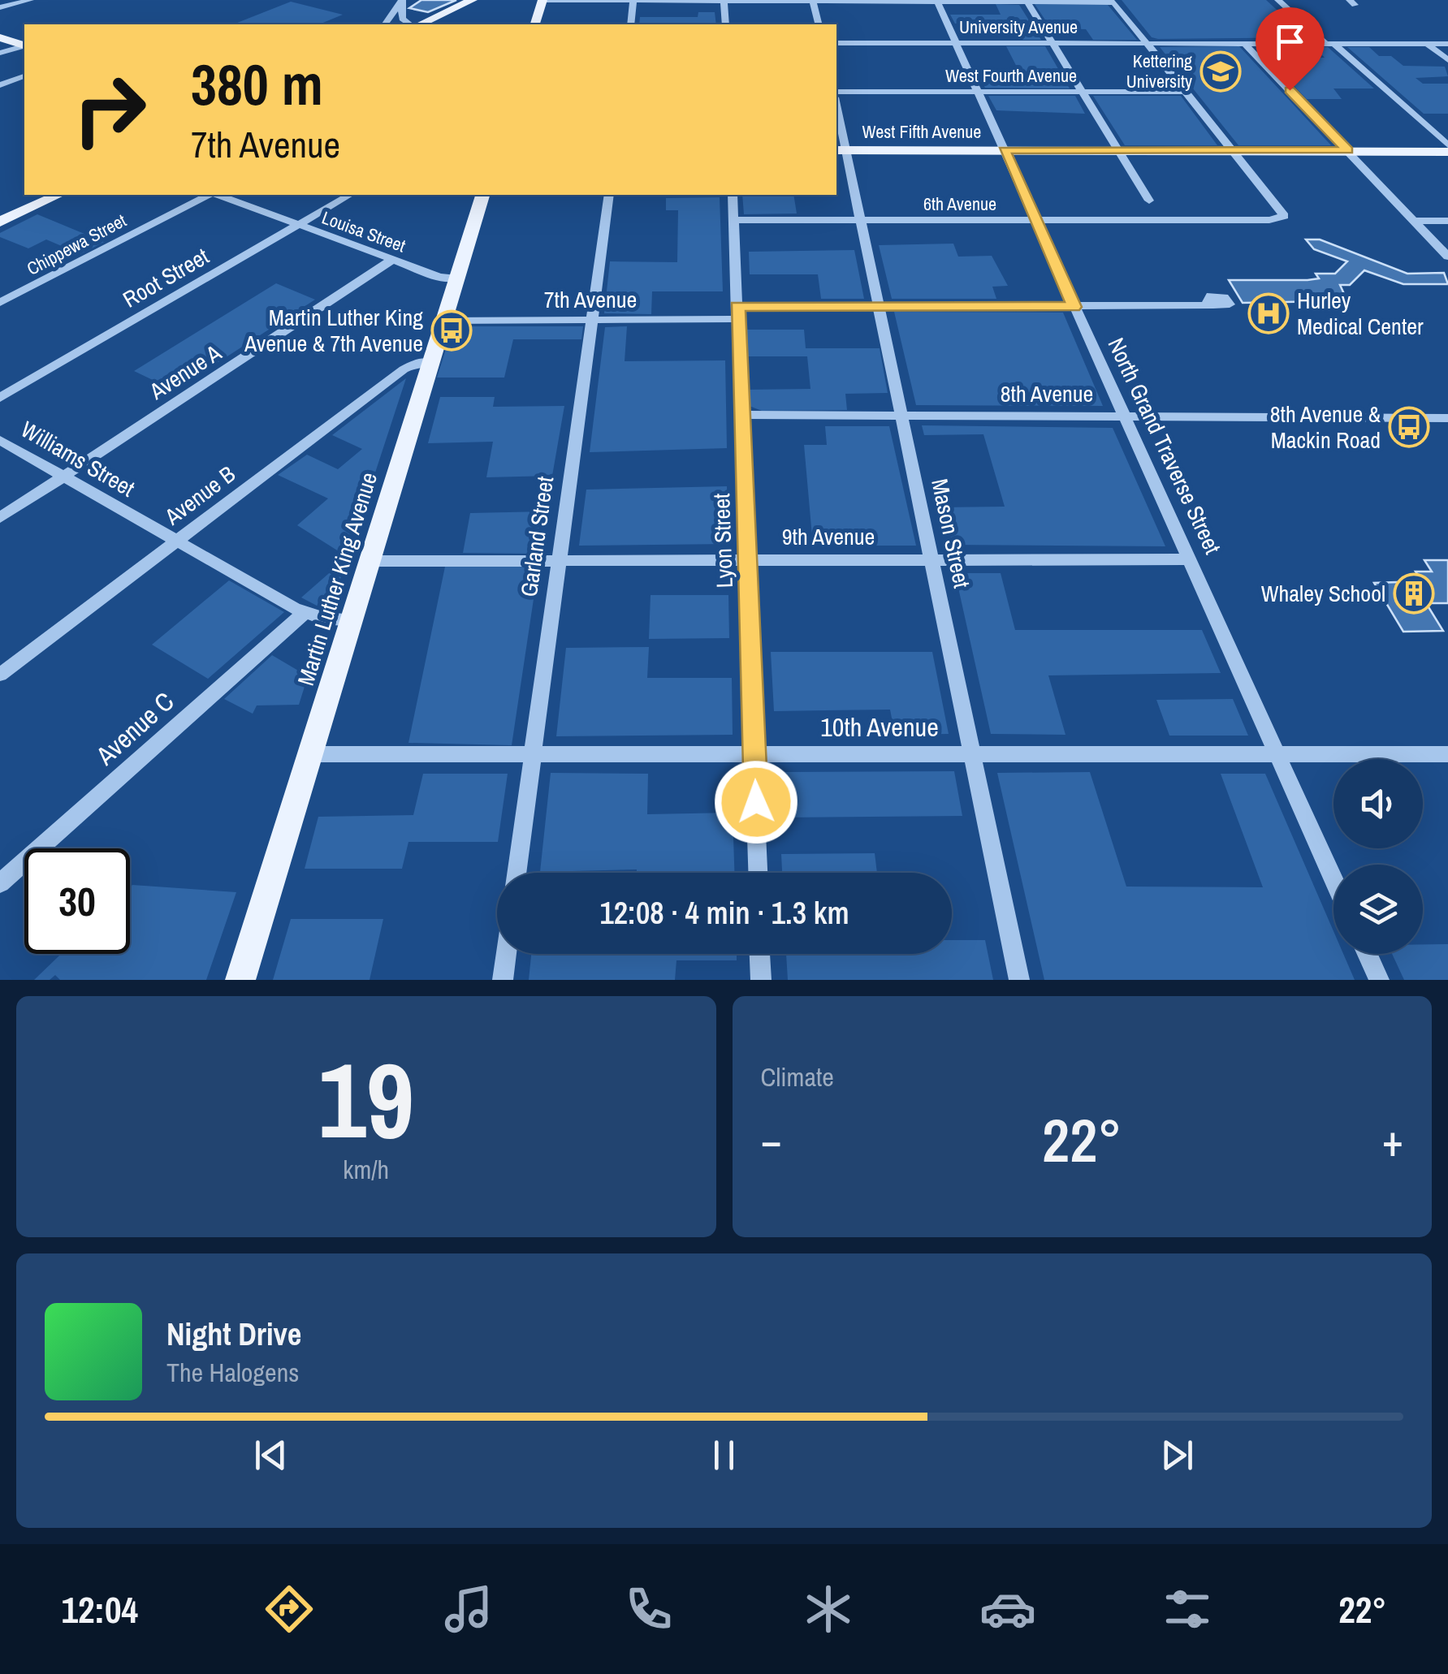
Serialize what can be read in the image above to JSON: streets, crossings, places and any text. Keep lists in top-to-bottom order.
{
  "streets": {
    "main road": ["West Fifth Avenue", "Martin Luther King Avenue"],
    "street": [
      "University Avenue",
      "West Fourth Avenue",
      "6th Avenue",
      "Louisa Street",
      "Chippewa Street",
      "Root Street",
      "7th Avenue",
      "Avenue A",
      "8th Avenue",
      "North Grand Traverse Street",
      "Williams Street",
      "Avenue B",
      "Mason Street",
      "Garland Street",
      "9th Avenue",
      "Lyon Street",
      "10th Avenue",
      "Avenue C"
    ]
  },
  "crossings": [
    ["University Avenue", "North Grand Traverse Street"],
    ["West Fourth Avenue", "North Grand Traverse Street"],
    ["West Fifth Avenue", "6th Avenue"],
    ["West Fifth Avenue", "North Grand Traverse Street"],
    ["West Fifth Avenue", "Mason Street"],
    ["6th Avenue", "North Grand Traverse Street"],
    ["6th Avenue", "Mason Street"],
    ["6th Avenue", "Lyon Street"],
    ["Louisa Street", "Root Street"],
    ["Louisa Street", "Avenue A"],
    ["Louisa Street", "Martin Luther King Avenue"],
    ["7th Avenue", "North Grand Traverse Street"],
    ["7th Avenue", "Mason Street"],
    ["7th Avenue", "Garland Street"],
    ["7th Avenue", "Lyon Street"],
    ["7th Avenue", "Martin Luther King Avenue"],
    ["Avenue A", "Williams Street"],
    ["8th Avenue", "North Grand Traverse Street"],
    ["8th Avenue", "Mason Street"],
    ["8th Avenue", "Lyon Street"],
    ["North Grand Traverse Street", "9th Avenue"],
    ["North Grand Traverse Street", "10th Avenue"],
    ["Williams Street", "Avenue B"],
    ["Williams Street", "Martin Luther King Avenue"],
    ["Williams Street", "Avenue C"],
    ["Avenue B", "Martin Luther King Avenue"],
    ["Mason Street", "9th Avenue"],
    ["Mason Street", "10th Avenue"],
    ["Garland Street", "9th Avenue"],
    ["Garland Street", "10th Avenue"],
    ["9th Avenue", "Lyon Street"],
    ["9th Avenue", "Martin Luther King Avenue"],
    ["Lyon Street", "10th Avenue"],
    ["Martin Luther King Avenue", "10th Avenue"]
  ],
  "places": {
    "school or university": ["Kettering University"],
    "hospital": ["Hurley Medical Center"],
    "bus stop": ["Martin Luther King Avenue & 7th Avenue", "8th Avenue & Mackin Road"],
    "building": ["Whaley School"]
  },
  "page": {
    "turn": ["380 m", "7th Avenue"],
    "limit": "30",
    "trip": "12:08 · 4 min · 1.3 km",
    "tile": [
      ["19", "km/h"],
      "Climate"
    ],
    "heat": ["−", "22°", "+"],
    "song": ["Night Drive", "The Halogens"],
    "tabs": ["12:04", "22°"]
  }
}
